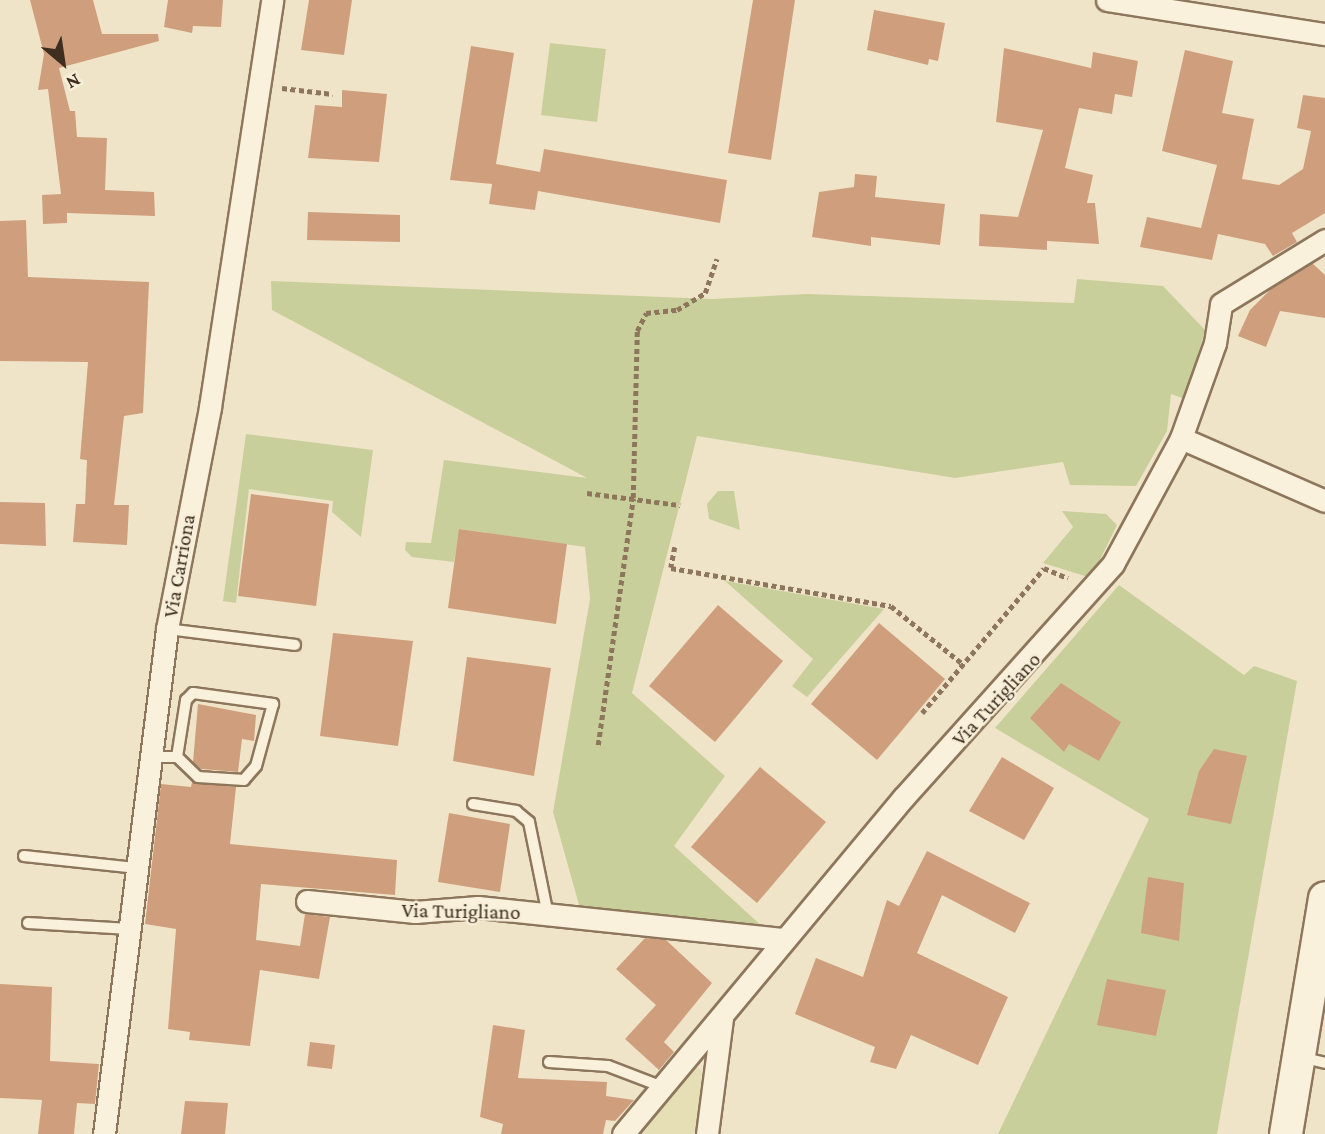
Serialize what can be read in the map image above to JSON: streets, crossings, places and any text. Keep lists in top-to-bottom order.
{
  "streets": {
    "street": ["Via Carriona", "Via Turigliano"]
  },
  "north": "bottom right"
}
